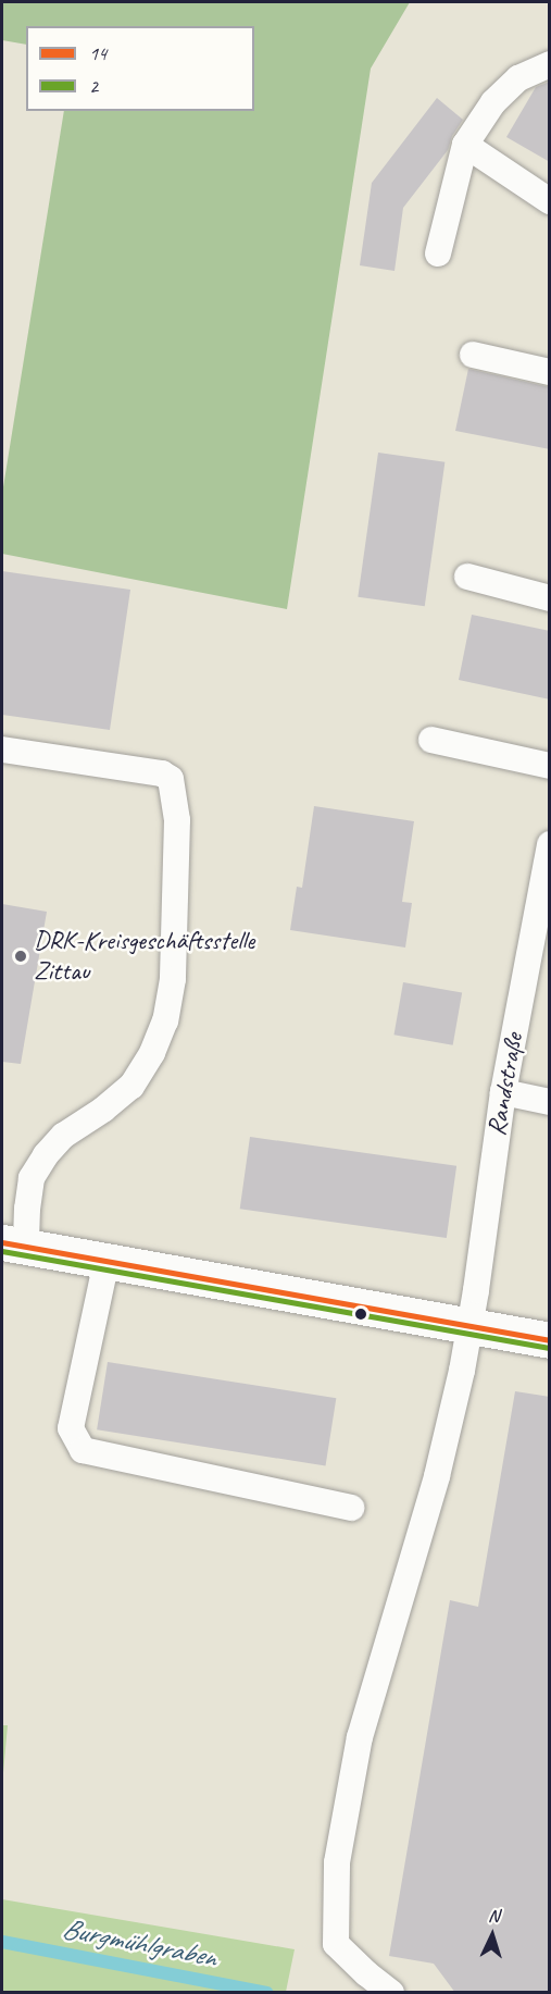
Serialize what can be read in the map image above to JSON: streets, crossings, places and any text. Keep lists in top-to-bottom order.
{
  "streets": {
    "lane": ["Randstraße"]
  },
  "water": ["Burgmühlgraben"],
  "places": ["DRK-Kreisgeschäftsstelle Zittau"],
  "lines": ["transit line 14", "transit line 2"],
  "legend": ["14", "2"],
  "north": "top"
}
